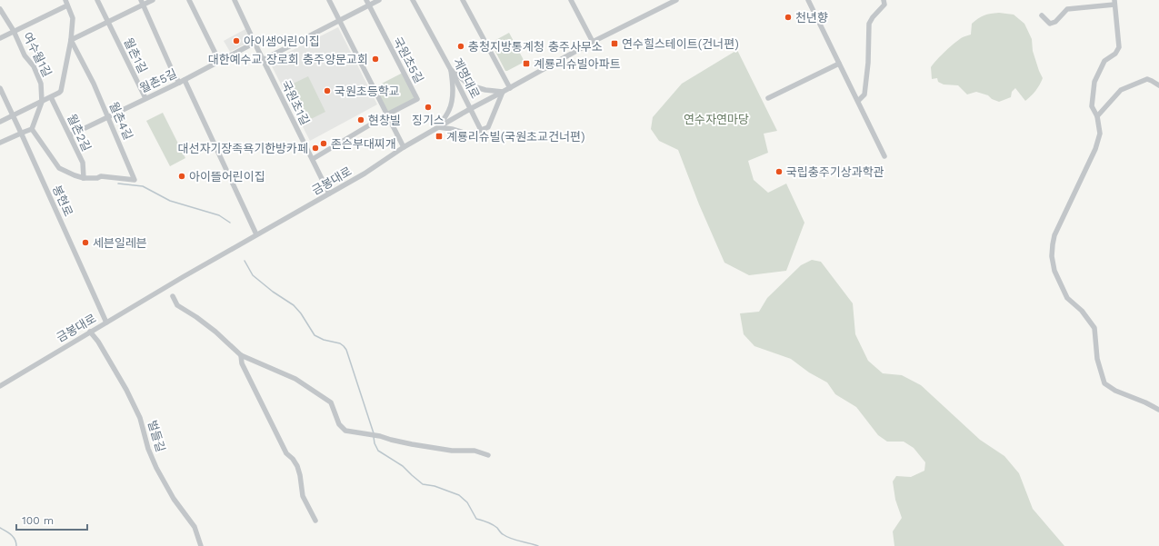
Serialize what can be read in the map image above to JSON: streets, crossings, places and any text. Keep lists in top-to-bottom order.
{
  "streets": {
    "street": [
      "여수월1길",
      "월촌1길",
      "국원초5길",
      "계명대로",
      "월촌5길",
      "국원초1길",
      "월촌4길",
      "월촌2길",
      "금봉대로",
      "봉현로",
      "벌들길"
    ]
  },
  "crossings": [
    ["월촌1길", "월촌5길"],
    ["국원초5길", "국원초1길"],
    ["계명대로", "금봉대로"],
    ["월촌5길", "국원초1길"],
    ["월촌5길", "월촌4길"],
    ["월촌5길", "월촌2길"],
    ["국원초1길", "금봉대로"],
    ["월촌4길", "월촌2길"],
    ["금봉대로", "봉현로"],
    ["금봉대로", "벌들길"]
  ],
  "parks": ["연수자연마당"],
  "places": {
    "other": [
      "천년향",
      "아이샘어린이집",
      "충청지방통계청 충주사무소",
      "대한예수교 장로회 충주양문교회",
      "국원초등학교",
      "징기스",
      "현창빌",
      "존슨부대찌개",
      "대선자기장족욕기한방카페",
      "국립충주기상과학관",
      "아이뜰어린이집",
      "세븐일레븐"
    ],
    "transit": ["연수힐스테이트(건너편)", "계룡리슈빌아파트", "계룡리슈빌(국원초교건너편)"]
  },
  "scale_bar": "100 m"
}
